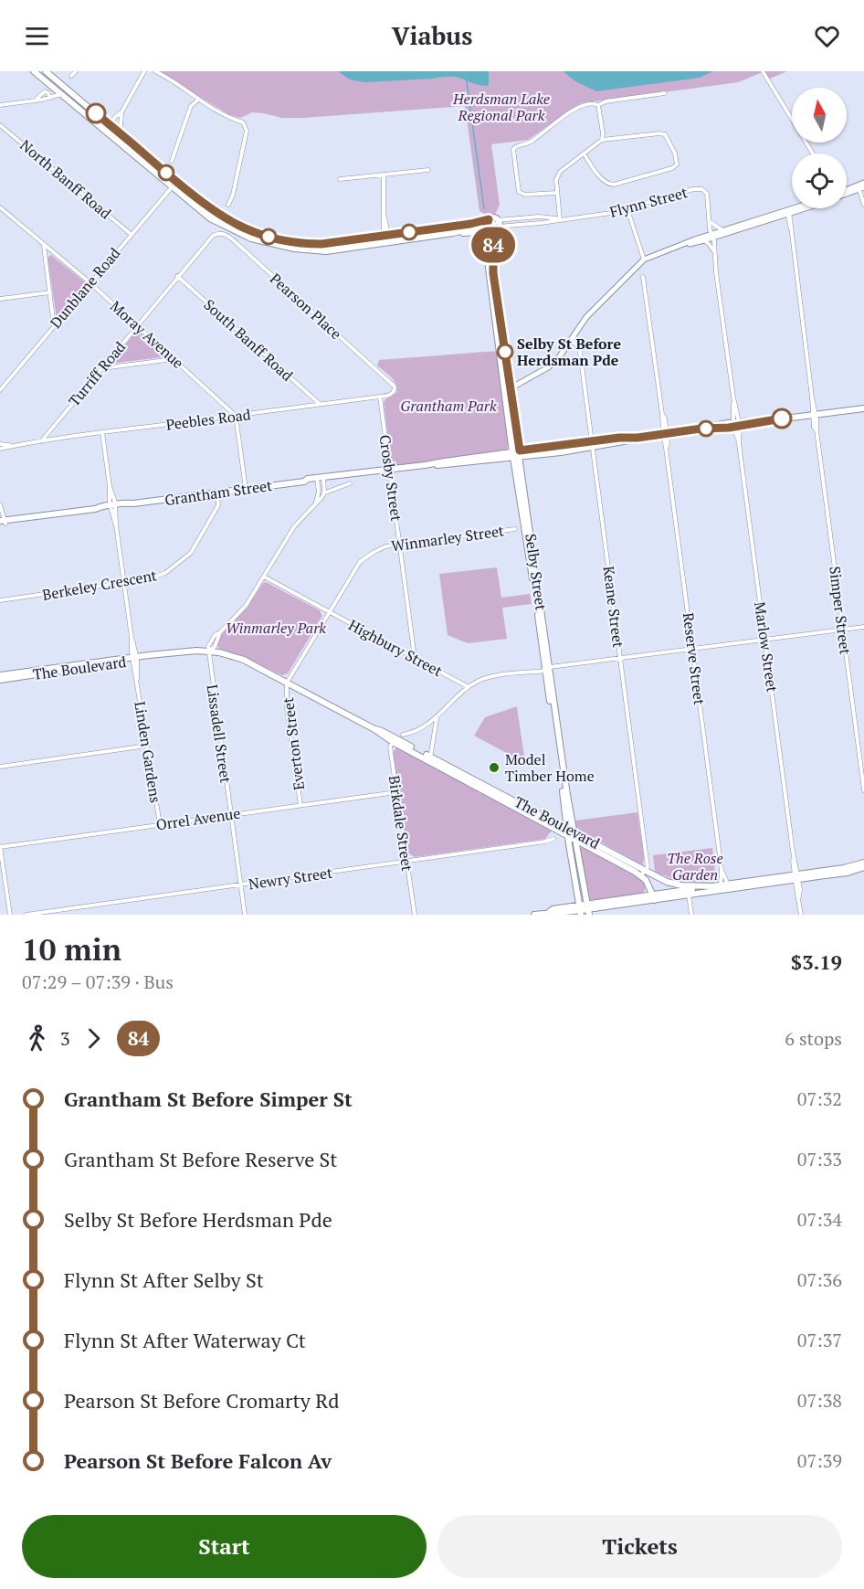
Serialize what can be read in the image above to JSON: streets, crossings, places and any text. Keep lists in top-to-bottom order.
{
  "streets": {
    "main road": ["Grantham Street", "Selby Street", "The Boulevard"],
    "street": [
      "North Banff Road",
      "Flynn Street",
      "Dunblane Road",
      "Pearson Place",
      "Moray Avenue",
      "South Banff Road",
      "Turriff Road",
      "Peebles Road",
      "Crosby Street",
      "Winmarley Street",
      "Berkeley Crescent",
      "Keane Street",
      "Simper Street",
      "Marlow Street",
      "Highbury Street",
      "Reserve Street",
      "Lissadell Street",
      "Everton Street",
      "Linden Gardens",
      "Orrel Avenue",
      "Birkdale Street",
      "Newry Street"
    ]
  },
  "crossings": [
    ["North Banff Road", "Dunblane Road"],
    ["Flynn Street", "Selby Street"],
    ["Flynn Street", "Marlow Street"],
    ["Dunblane Road", "Moray Avenue"],
    ["Pearson Place", "Turriff Road"],
    ["Pearson Place", "Peebles Road"],
    ["Pearson Place", "Crosby Street"],
    ["Moray Avenue", "Turriff Road"],
    ["Moray Avenue", "Peebles Road"],
    ["South Banff Road", "Turriff Road"],
    ["South Banff Road", "Peebles Road"],
    ["Turriff Road", "Peebles Road"],
    ["Peebles Road", "Crosby Street"],
    ["Peebles Road", "Linden Gardens"],
    ["Crosby Street", "Grantham Street"],
    ["Crosby Street", "Winmarley Street"],
    ["Crosby Street", "Highbury Street"],
    ["Grantham Street", "Selby Street"],
    ["Grantham Street", "Berkeley Crescent"],
    ["Grantham Street", "Keane Street"],
    ["Grantham Street", "Simper Street"],
    ["Grantham Street", "Marlow Street"],
    ["Grantham Street", "Reserve Street"],
    ["Grantham Street", "Linden Gardens"],
    ["Winmarley Street", "Highbury Street"],
    ["Winmarley Street", "The Boulevard"],
    ["Winmarley Street", "Everton Street"],
    ["Selby Street", "The Boulevard"],
    ["Berkeley Crescent", "Linden Gardens"],
    ["Keane Street", "The Boulevard"],
    ["The Boulevard", "Lissadell Street"],
    ["The Boulevard", "Everton Street"],
    ["The Boulevard", "Linden Gardens"],
    ["The Boulevard", "Birkdale Street"],
    ["Lissadell Street", "Orrel Avenue"],
    ["Lissadell Street", "Newry Street"],
    ["Everton Street", "Orrel Avenue"],
    ["Linden Gardens", "Orrel Avenue"],
    ["Orrel Avenue", "Birkdale Street"],
    ["Birkdale Street", "Newry Street"]
  ],
  "parks": [
    "Herdsman Lake Regional Park",
    "Grantham Park",
    "Winmarley Park",
    "The Rose Garden"
  ],
  "places": ["Selby St Before Herdsman Pde", "Model Timber Home"],
  "lines": ["bus line 84"],
  "north": "top",
  "page": {
    "header": "Viabus",
    "on_map": "84",
    "heading": ["10 min", "07:29 – 07:39 · Bus", "$3.19"],
    "legs": ["3", "84", "6 stops"],
    "list": [
      {
        "name": "Grantham St Before Simper St",
        "value": "07:32"
      },
      {
        "name": "Grantham St Before Reserve St",
        "value": "07:33"
      },
      {
        "name": "Selby St Before Herdsman Pde",
        "value": "07:34"
      },
      {
        "name": "Flynn St After Selby St",
        "value": "07:36"
      },
      {
        "name": "Flynn St After Waterway Ct",
        "value": "07:37"
      },
      {
        "name": "Pearson St Before Cromarty Rd",
        "value": "07:38"
      },
      {
        "name": "Pearson St Before Falcon Av",
        "value": "07:39"
      }
    ],
    "buttons": ["Start", "Tickets"]
  }
}
